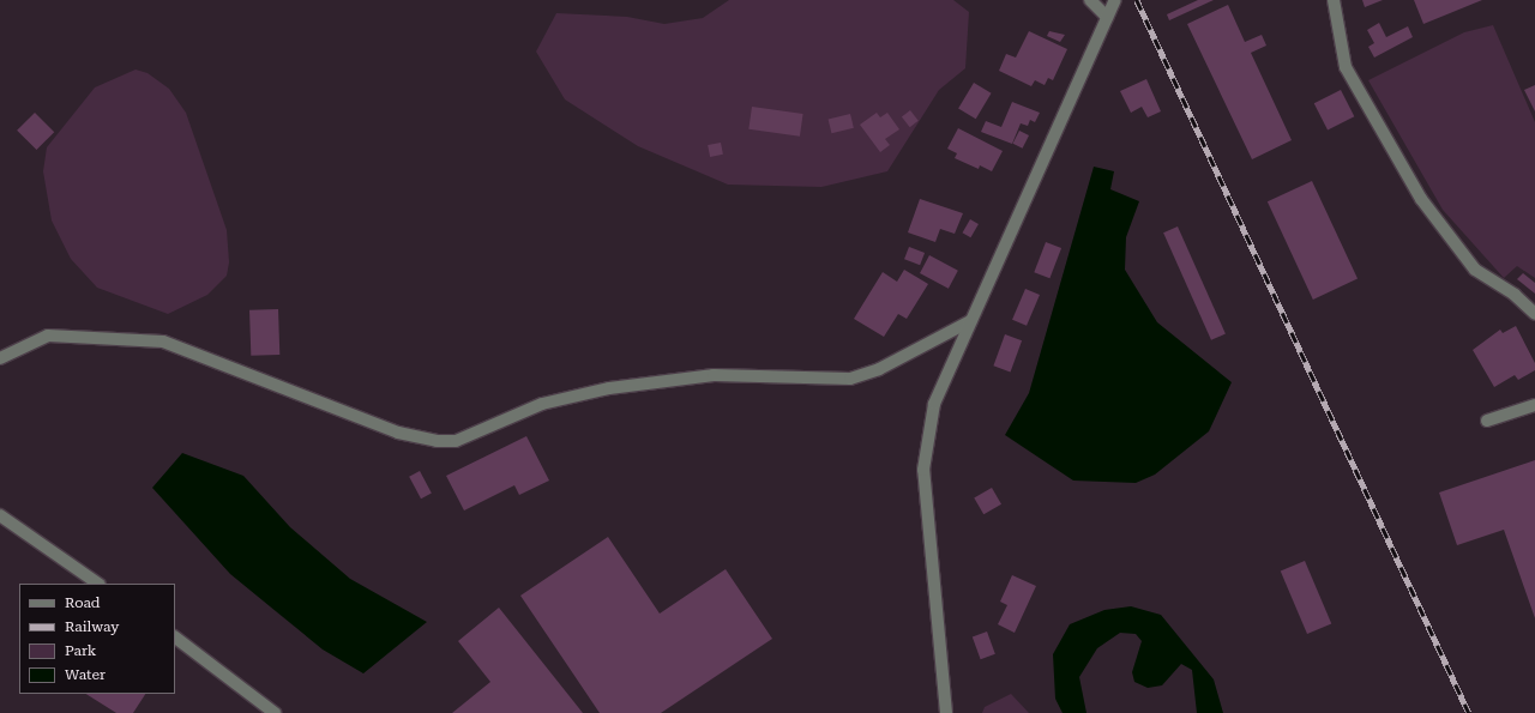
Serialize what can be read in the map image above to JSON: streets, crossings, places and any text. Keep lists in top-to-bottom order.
{
  "legend": [
    "Road",
    "Railway",
    "Park",
    "Water"
  ]
}
